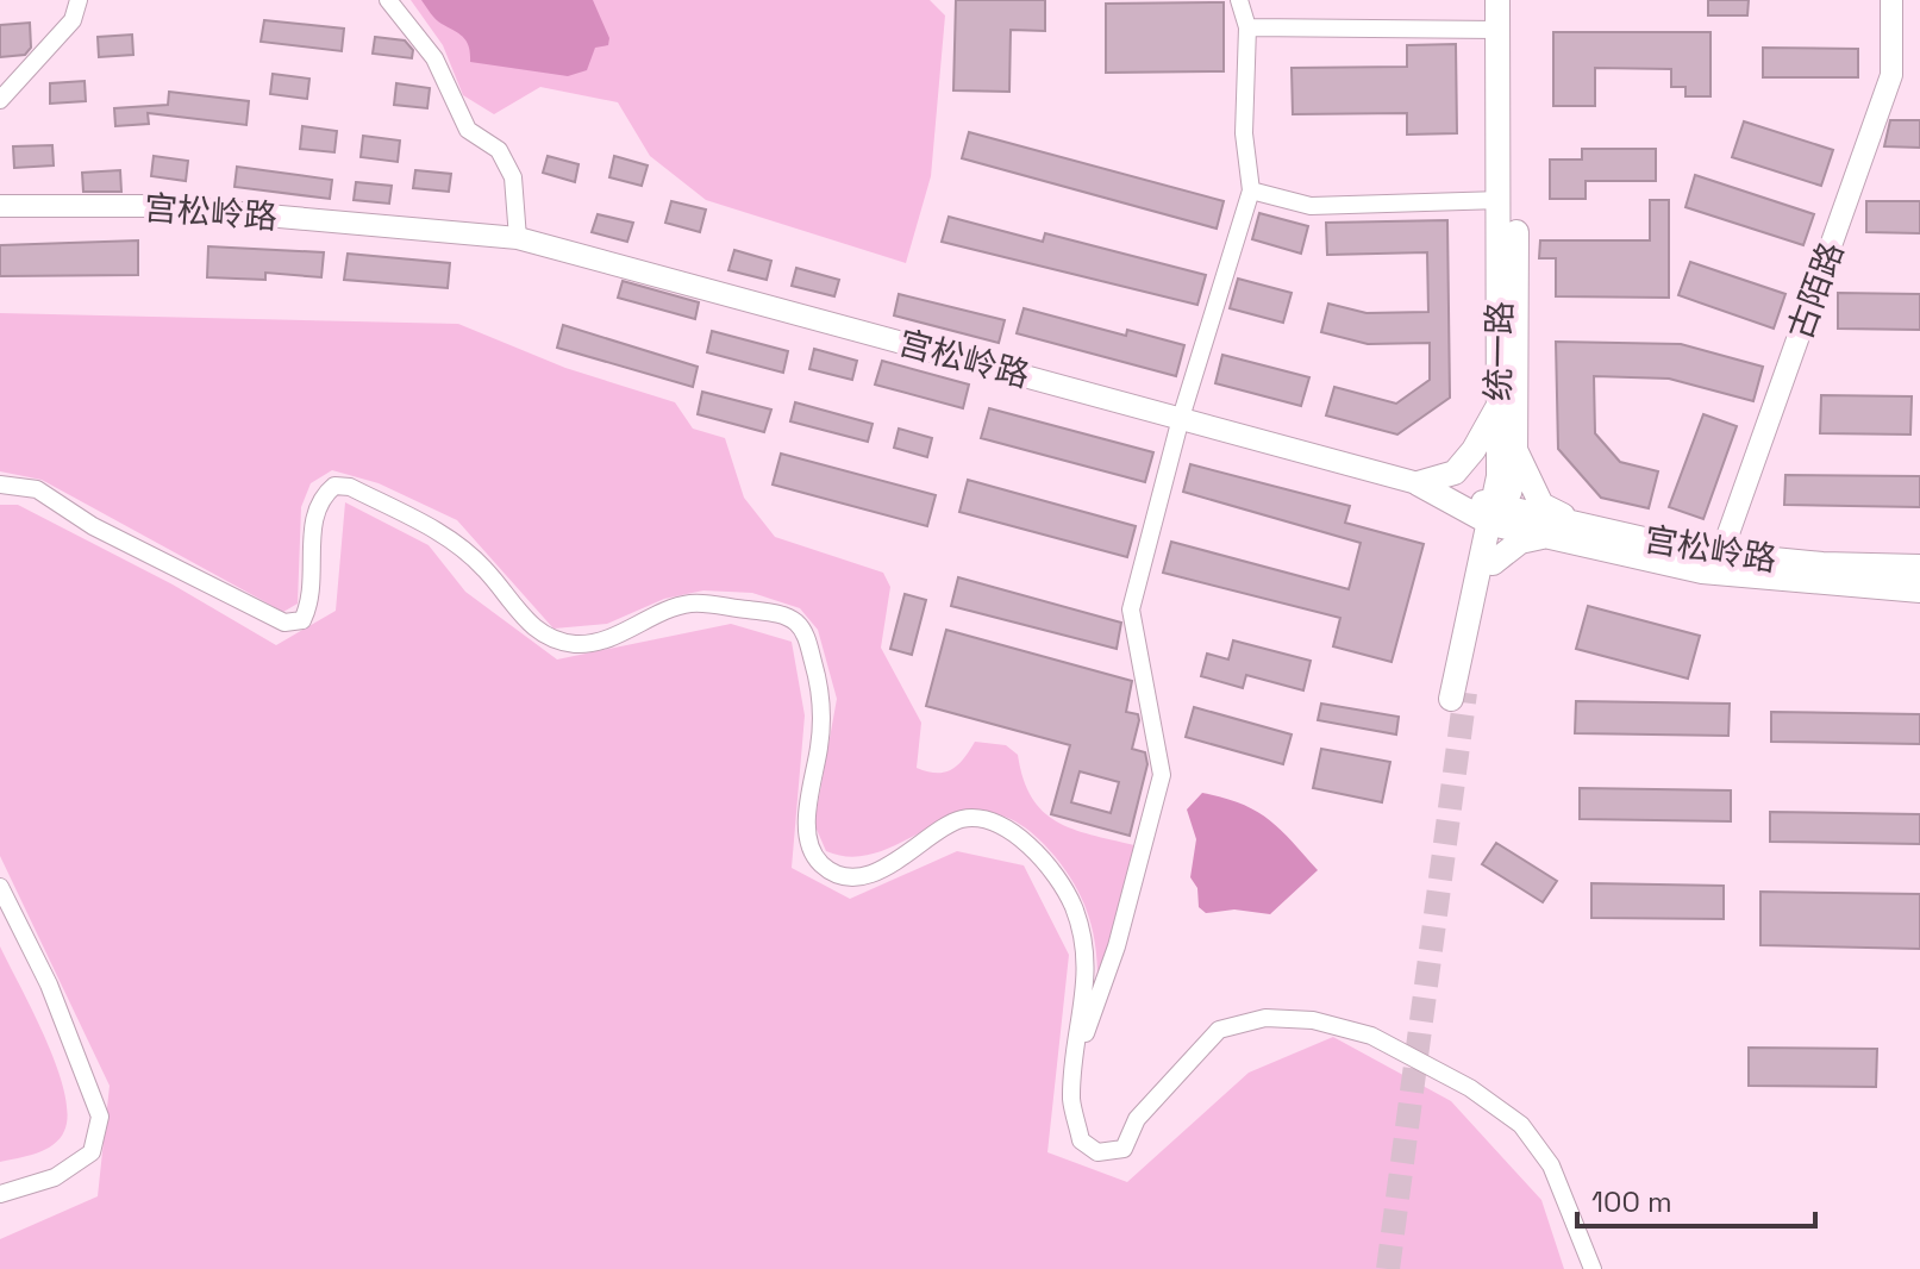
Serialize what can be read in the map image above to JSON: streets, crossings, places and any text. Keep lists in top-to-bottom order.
{
  "streets": {
    "main road": ["宫松岭路", "统一路"],
    "street": ["古陌路"]
  },
  "crossings": [
    ["宫松岭路", "古陌路"],
    ["宫松岭路", "统一路"]
  ],
  "scale_bar": "100 m"
}
